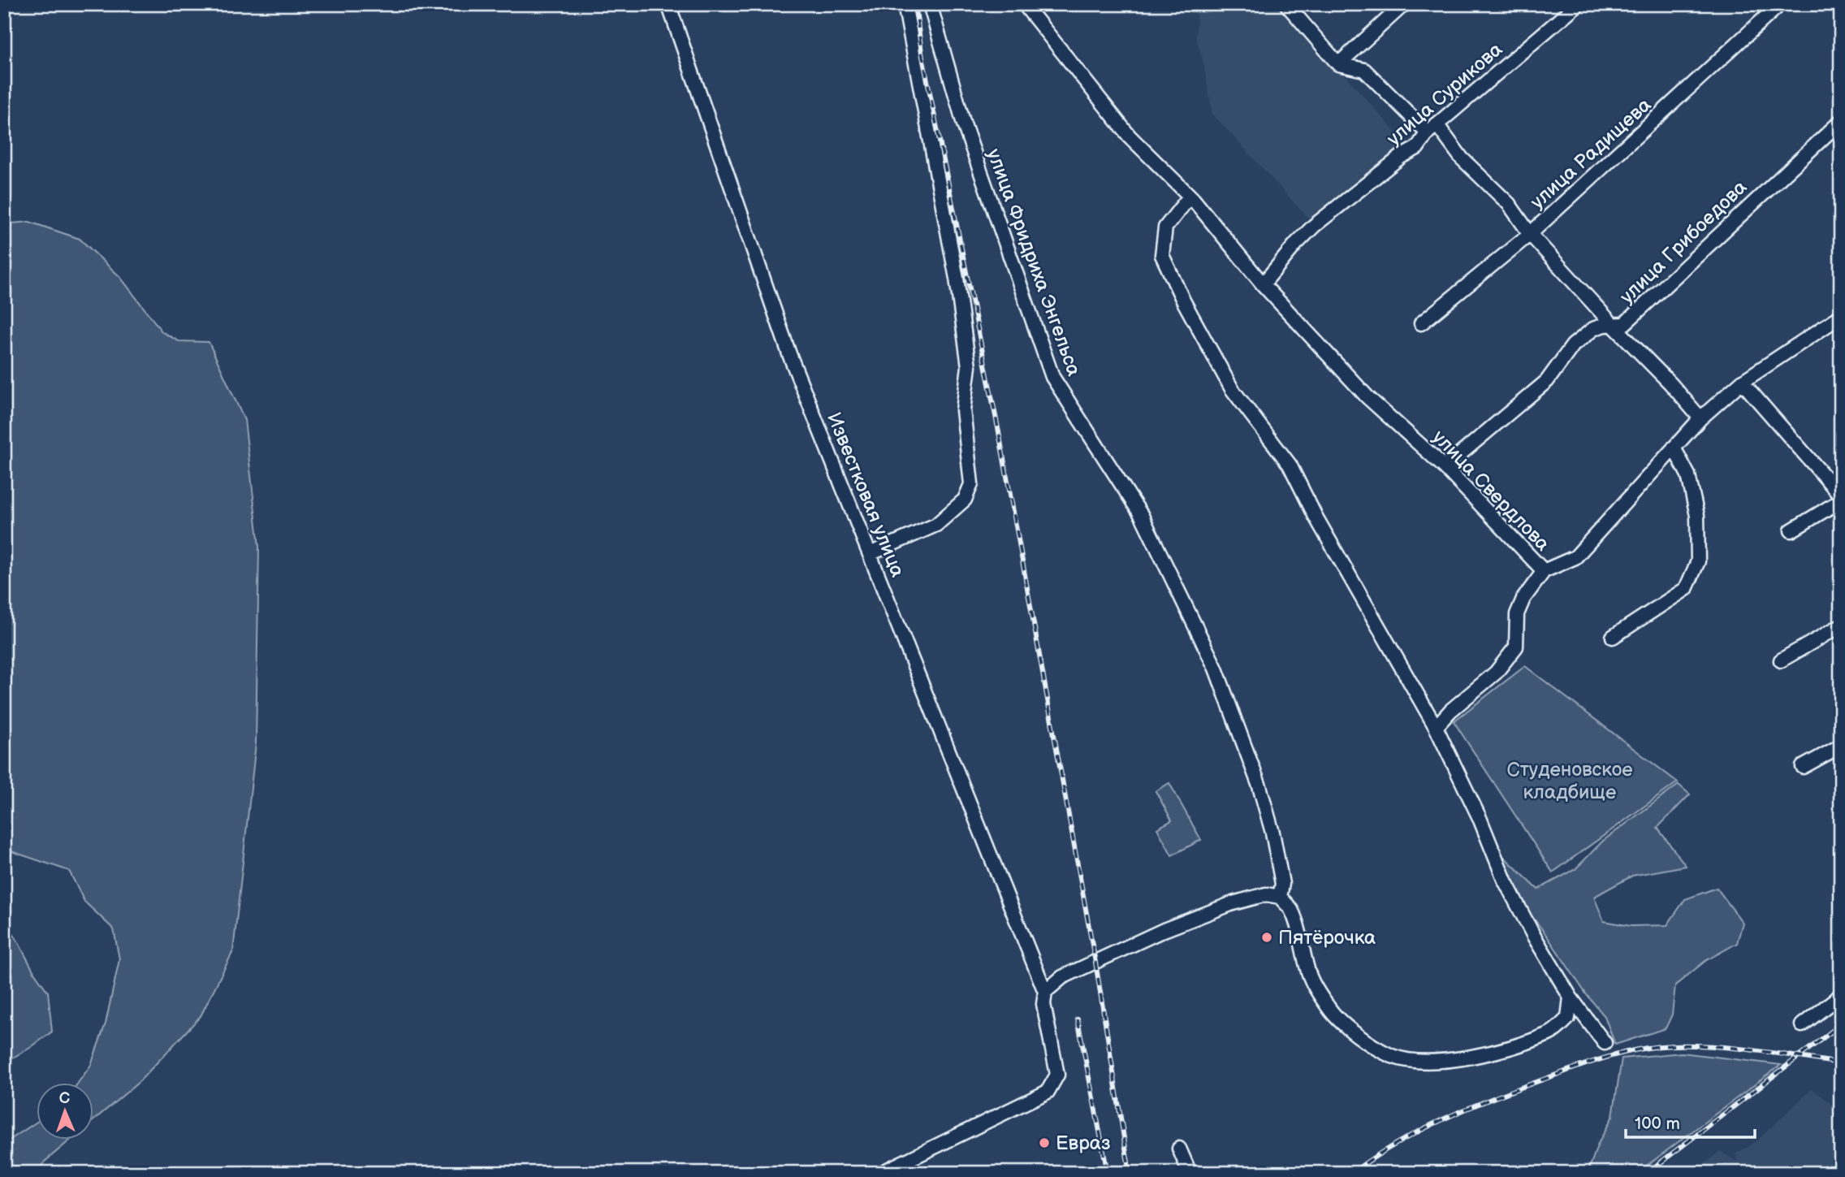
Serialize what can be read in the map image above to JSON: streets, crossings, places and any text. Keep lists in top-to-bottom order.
{
  "streets": {
    "street": [
      "улица Сурикова",
      "улица Радищева",
      "улица Грибоедова",
      "улица Фридриха Энгельса",
      "улица Свердлова",
      "Известковая улица"
    ]
  },
  "crossings": [
    ["улица Сурикова", "улица Свердлова"],
    ["улица Грибоедова", "улица Свердлова"]
  ],
  "parks": ["Студеновское кладбище"],
  "places": ["Пятёрочка", "Евраз"],
  "scale_bar": "100 m",
  "north": "top"
}
